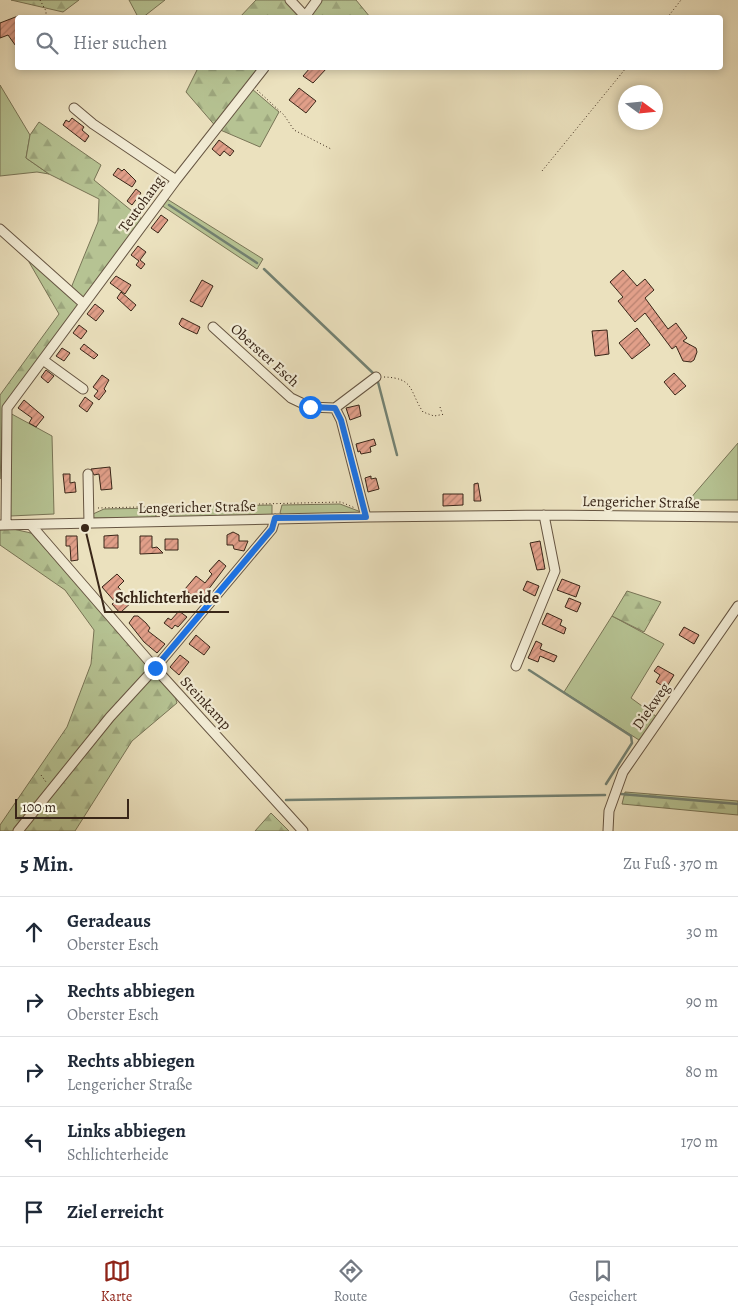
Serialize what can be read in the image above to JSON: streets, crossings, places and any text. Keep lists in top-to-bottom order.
{
  "streets": {
    "street": [
      "Teutohang",
      "Oberster Esch",
      "Lengericher Straße",
      "Steinkamp",
      "Diekweg"
    ]
  },
  "crossings": [
    ["Teutohang", "Lengericher Straße"],
    ["Lengericher Straße", "Steinkamp"]
  ],
  "places": ["Schlichterheide"],
  "scale_bar": "100 m",
  "north": "right",
  "page": {
    "search": "Hier suchen",
    "scale": "100 m",
    "heading": ["5 Min.", "Zu Fuß · 370 m"],
    "list": [
      ["Geradeaus", "Oberster Esch", "30 m"],
      ["Rechts abbiegen", "Oberster Esch", "90 m"],
      ["Rechts abbiegen", "Lengericher Straße", "80 m"],
      ["Links abbiegen", "Schlichterheide", "170 m"],
      "Ziel erreicht"
    ],
    "nav": ["Karte", "Route", "Gespeichert"]
  }
}
